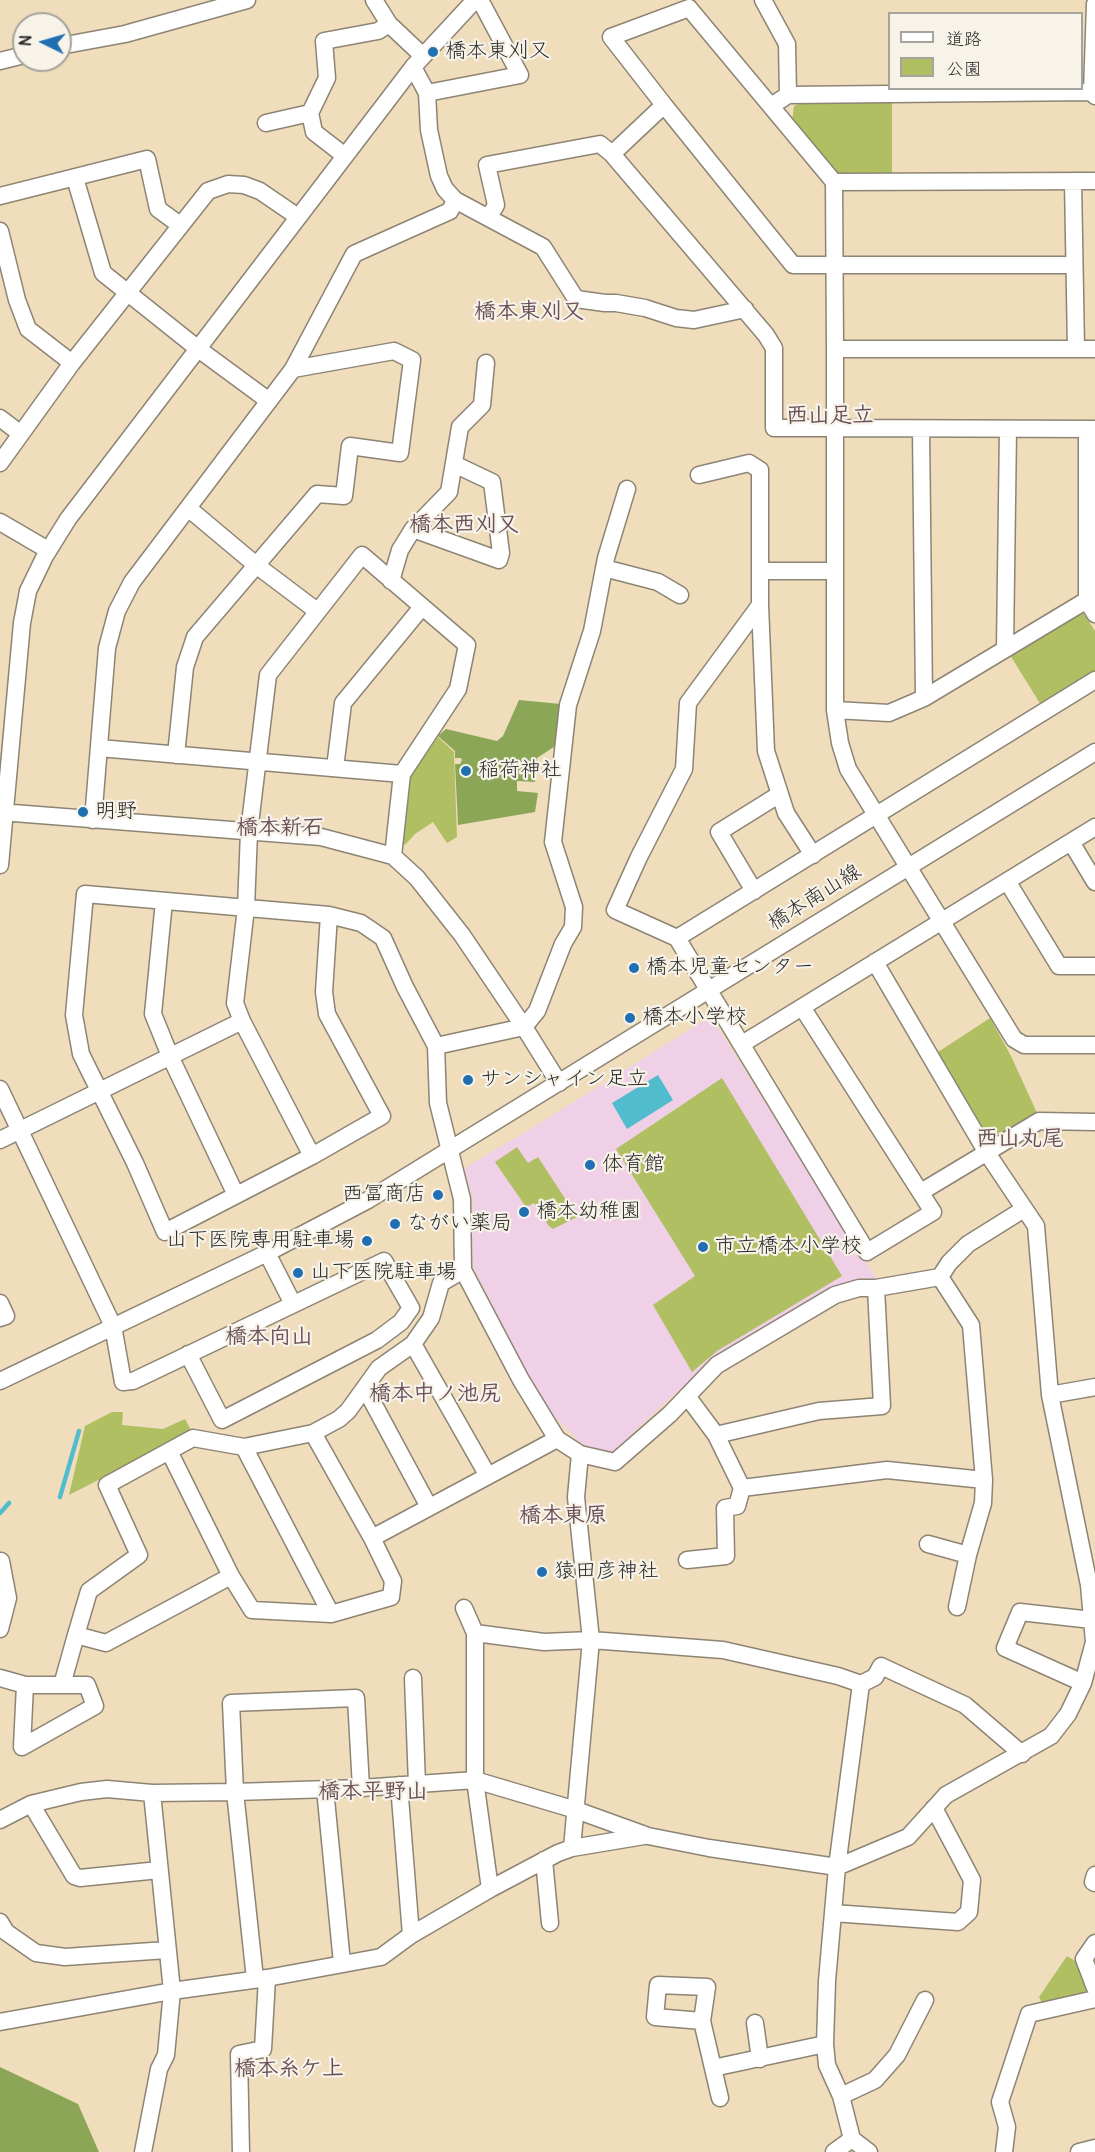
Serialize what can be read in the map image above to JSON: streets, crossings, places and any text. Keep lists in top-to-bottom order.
{
  "streets": {
    "street": ["橋本南山線"]
  },
  "districts": [
    "橋本東刈又",
    "西山足立",
    "橋本西刈又",
    "橋本新石",
    "西山丸尾",
    "橋本向山",
    "橋本中ノ池尻",
    "橋本東原",
    "橋本平野山",
    "橋本糸ケ上"
  ],
  "places": [
    "橋本東刈又",
    "稲荷神社",
    "明野",
    "橋本児童センター",
    "橋本小学校",
    "サンシャイン足立",
    "体育館",
    "西冨商店",
    "橋本幼稚園",
    "ながい薬局",
    "山下医院専用駐車場",
    "市立橋本小学校",
    "山下医院駐車場",
    "猿田彦神社"
  ],
  "legend": ["道路", "公園"],
  "north": "left"
}
